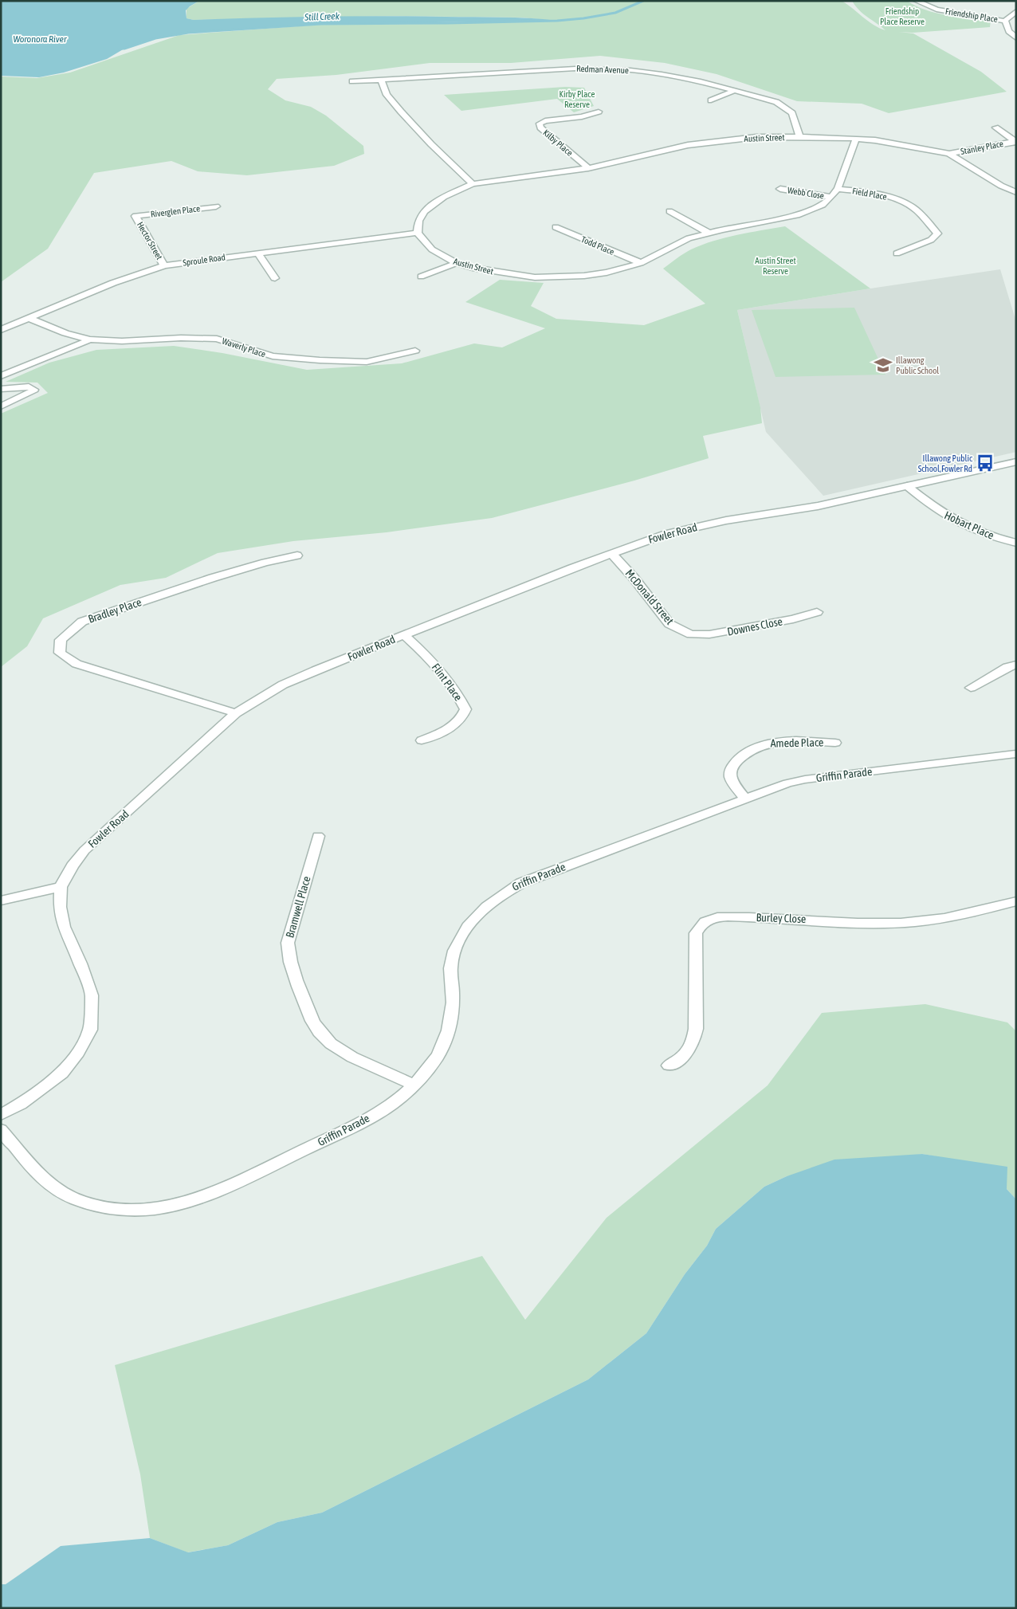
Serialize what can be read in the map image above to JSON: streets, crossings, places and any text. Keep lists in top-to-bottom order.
{
  "streets": {
    "street": [
      "Friendship Place",
      "Redman Avenue",
      "Austin Street",
      "Kilby Place",
      "Stanley Place",
      "Webb Close",
      "Field Place",
      "Riverglen Place",
      "Hector Street",
      "Todd Place",
      "Sproule Road",
      "Waverly Place",
      "Hobart Place",
      "Fowler Road",
      "McDonald Street",
      "Bradley Place",
      "Downes Close",
      "Flint Place",
      "Amede Place",
      "Griffin Parade",
      "Bramwell Place",
      "Burley Close"
    ]
  },
  "crossings": [
    ["Redman Avenue", "Austin Street"],
    ["Austin Street", "Kilby Place"],
    ["Austin Street", "Stanley Place"],
    ["Austin Street", "Webb Close"],
    ["Austin Street", "Field Place"],
    ["Austin Street", "Todd Place"],
    ["Austin Street", "Sproule Road"],
    ["Riverglen Place", "Hector Street"],
    ["Hector Street", "Sproule Road"],
    ["Sproule Road", "Waverly Place"],
    ["Hobart Place", "Fowler Road"],
    ["Fowler Road", "McDonald Street"],
    ["Fowler Road", "Bradley Place"],
    ["Fowler Road", "Flint Place"],
    ["McDonald Street", "Downes Close"],
    ["Amede Place", "Griffin Parade"],
    ["Griffin Parade", "Bramwell Place"]
  ],
  "water": ["Still Creek", "Woronora River"],
  "parks": ["Friendship Place Reserve", "Kirby Place Reserve", "Austin Street Reserve"],
  "places": {
    "school or university": ["Illawong Public School"],
    "bus stop": ["Illawong Public School,Fowler Rd"]
  }
}
